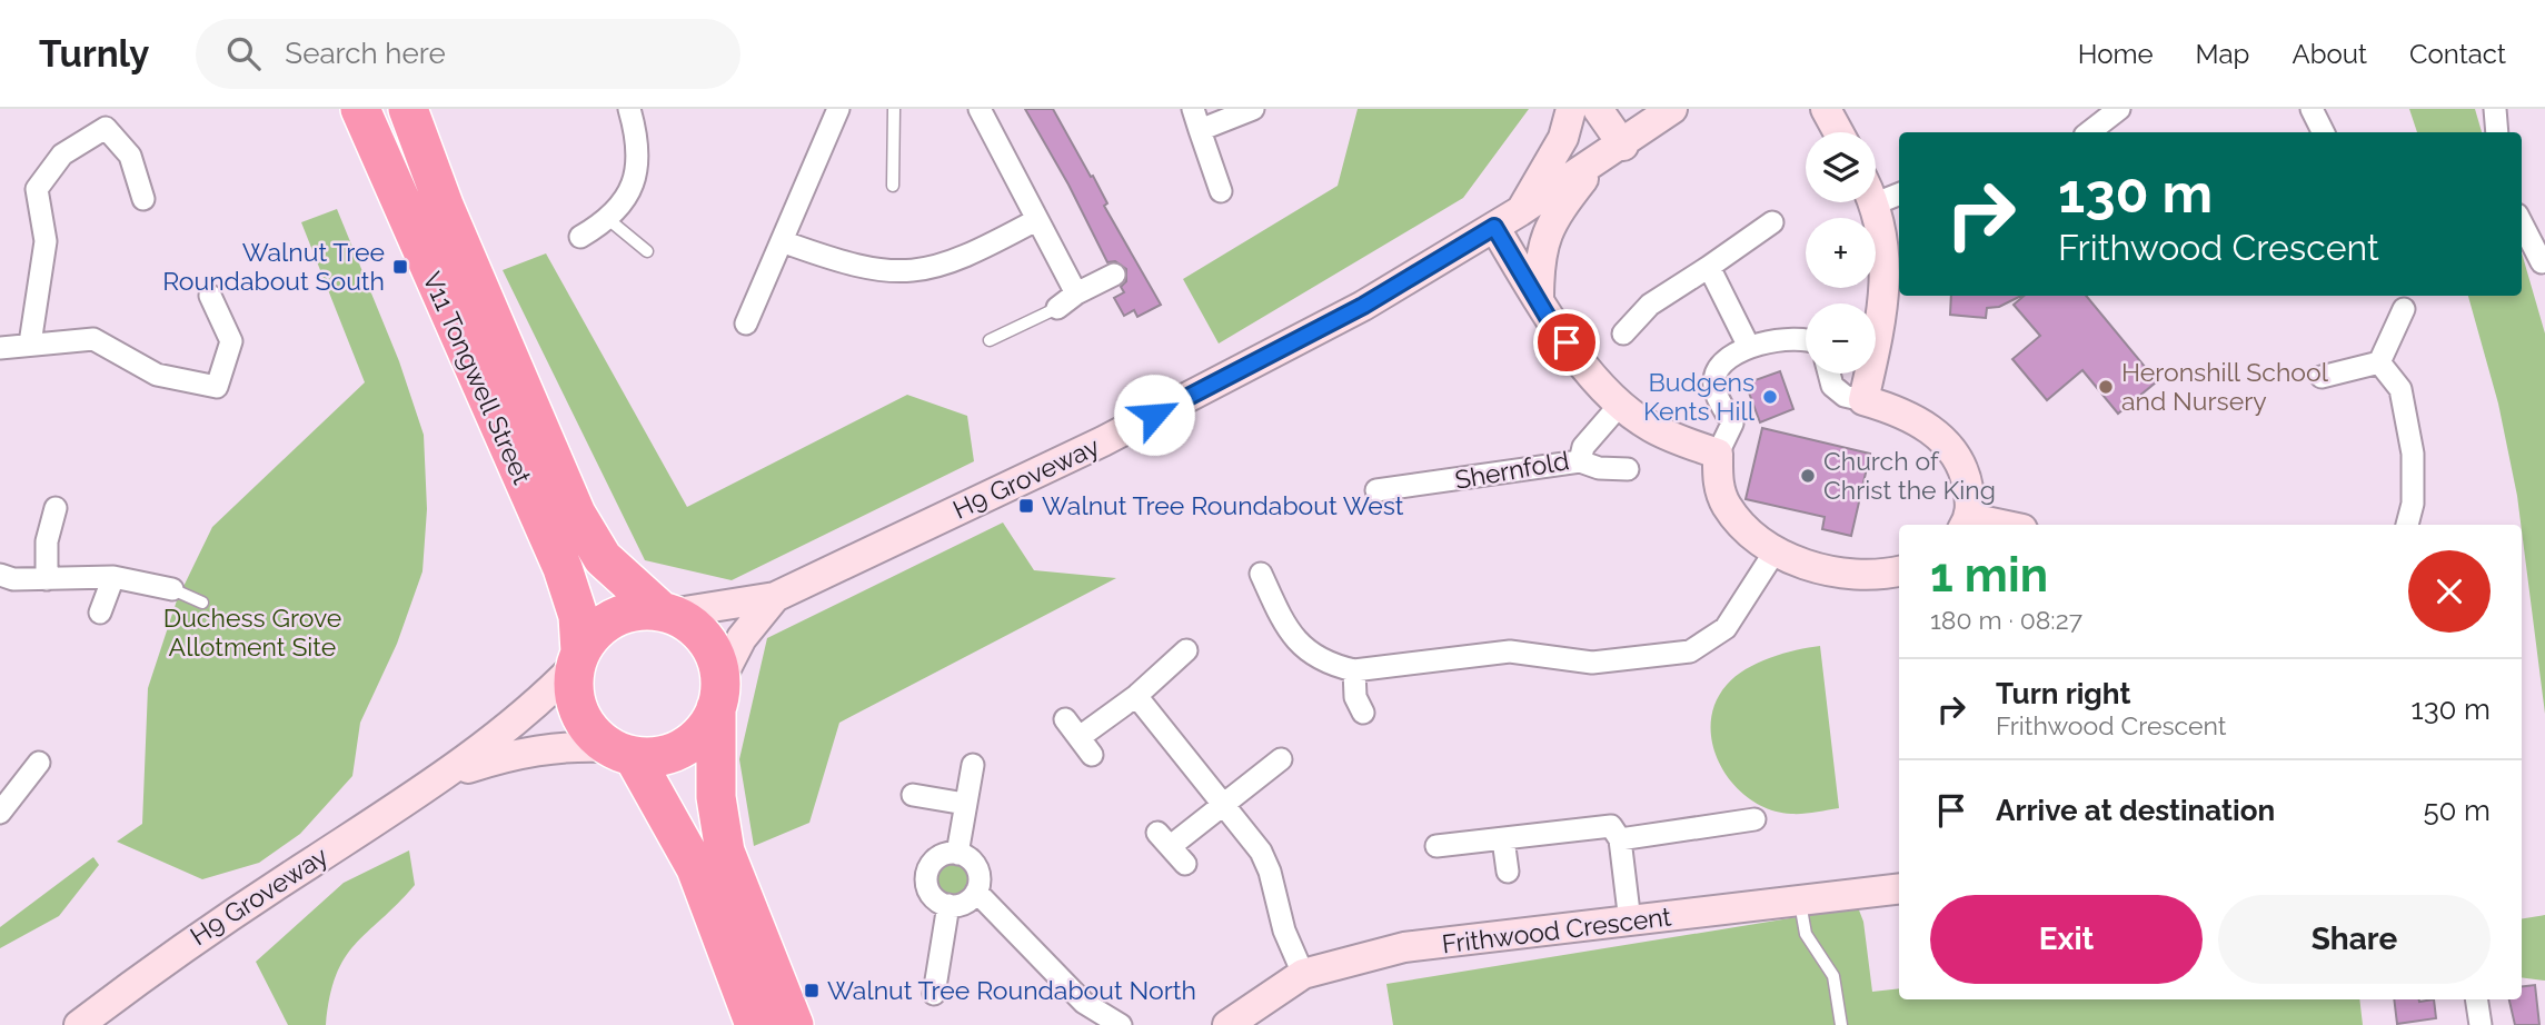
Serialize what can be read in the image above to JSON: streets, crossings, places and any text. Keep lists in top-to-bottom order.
{
  "streets": {
    "highway": ["V11 Tongwell Street"],
    "street": ["Shernfold", "H9 Groveway", "Frithwood Crescent"]
  },
  "crossings": [
    ["V11 Tongwell Street", "H9 Groveway"]
  ],
  "parks": ["Duchess Grove Allotment Site"],
  "places": {
    "transit": ["Walnut Tree Roundabout South", "Walnut Tree Roundabout West", "Walnut Tree Roundabout North"],
    "other": ["Heronshill School and Nursery", "Budgens Kents Hill", "Church of Christ the King"]
  },
  "page": {
    "header": "Turnly",
    "search": "Search here",
    "nav": [
      "Home",
      "Map",
      "About",
      "Contact"
    ],
    "map_buttons": ["+", "−"],
    "turn": ["130 m", "Frithwood Crescent"],
    "heading": ["1 min", "180 m · 08:27"],
    "list": [
      {
        "name": "Turn right",
        "note": "Frithwood Crescent",
        "value": "130 m"
      },
      {
        "name": "Arrive at destination",
        "value": "50 m"
      }
    ],
    "buttons": ["Exit", "Share"]
  }
}
